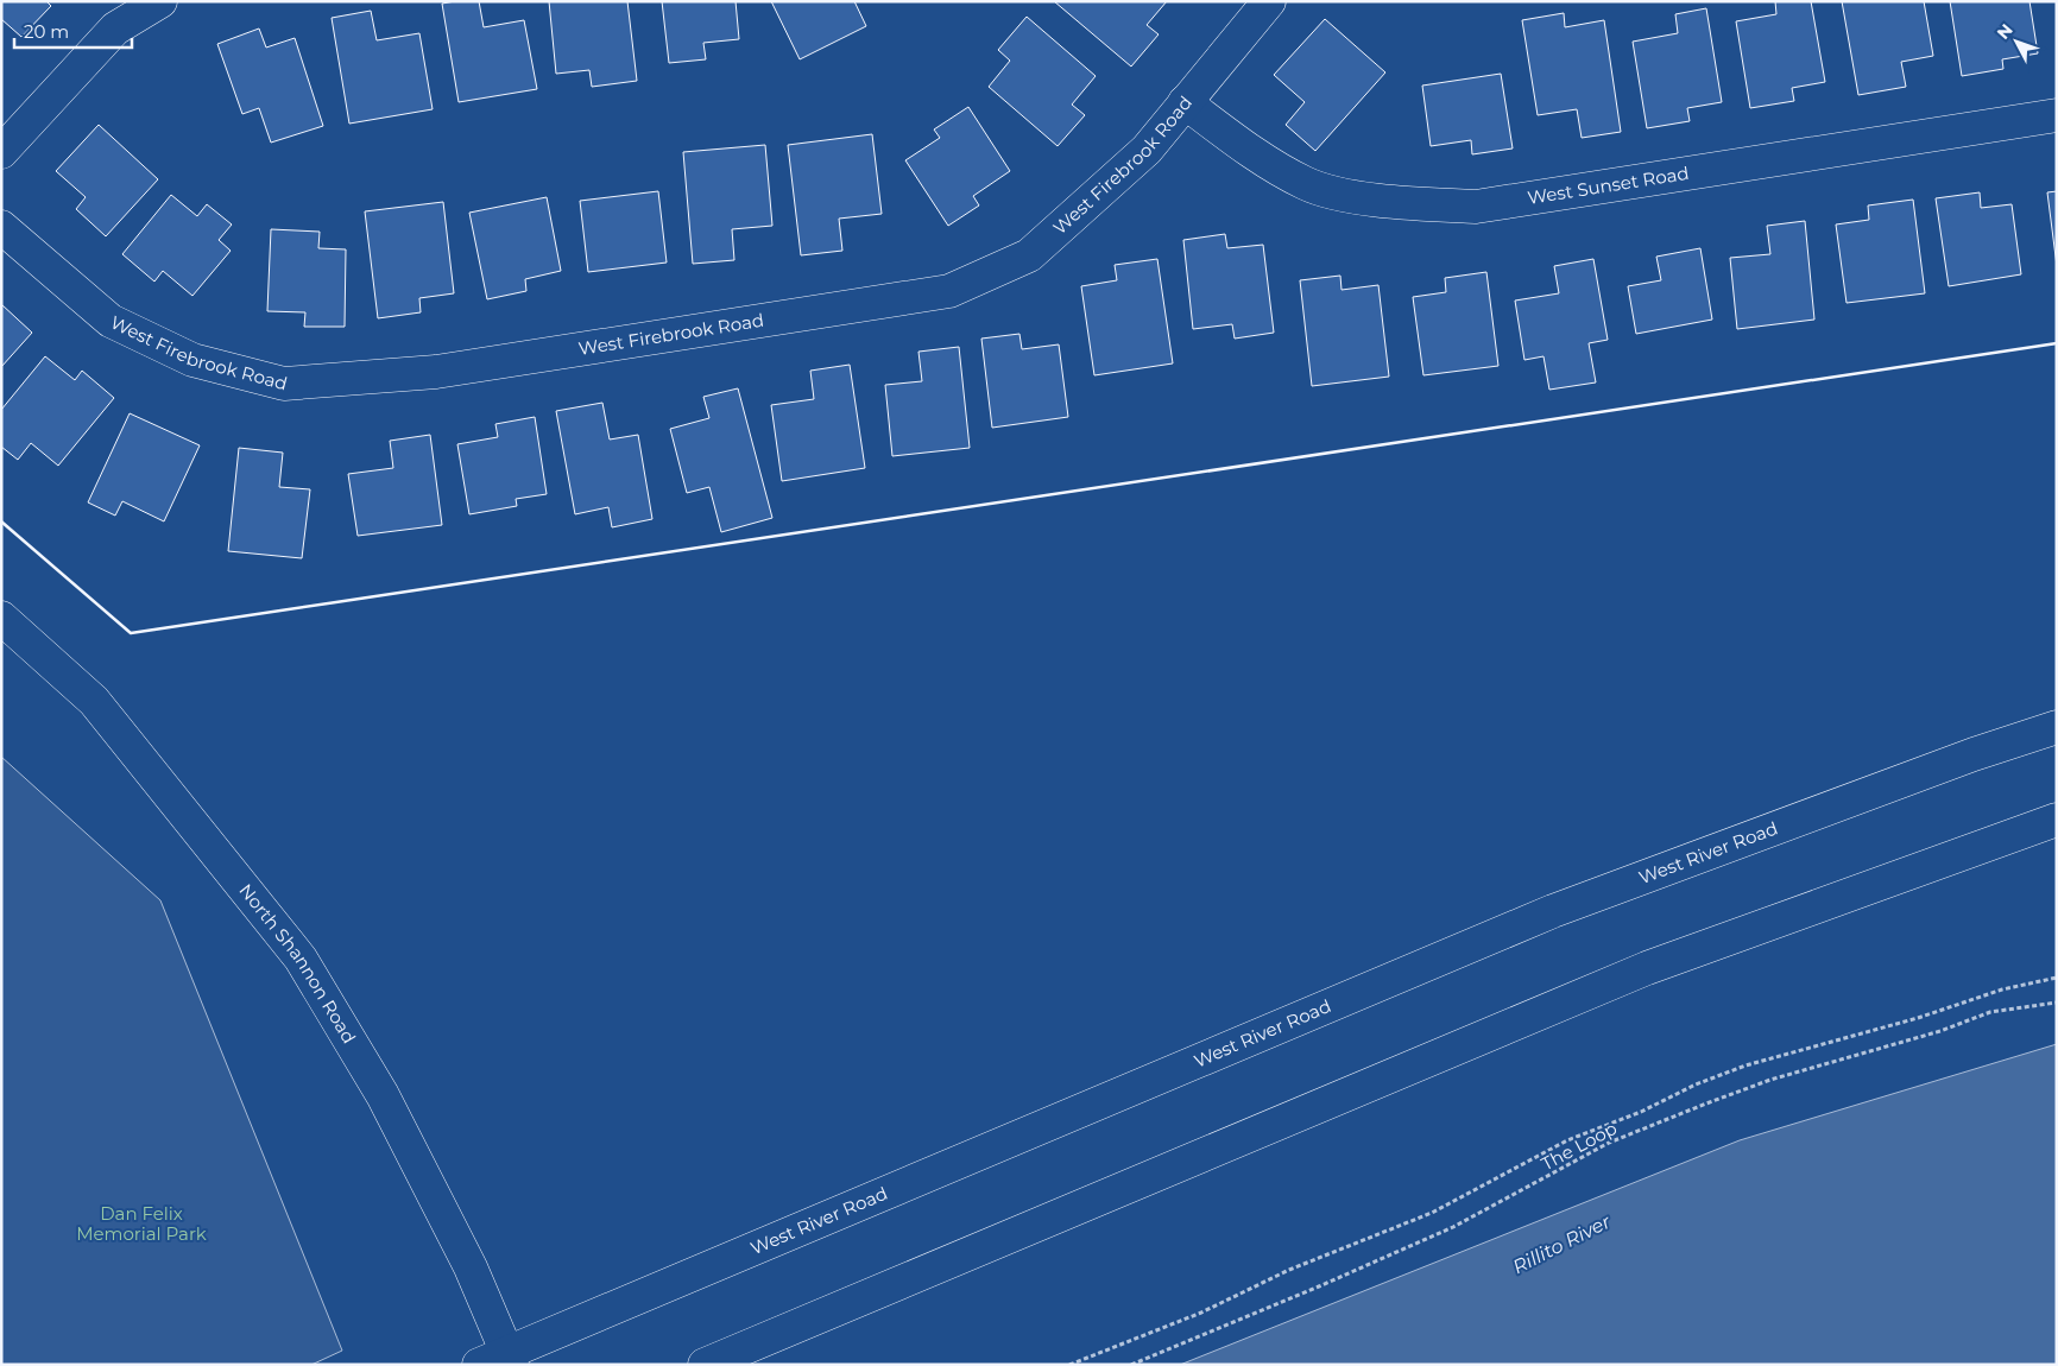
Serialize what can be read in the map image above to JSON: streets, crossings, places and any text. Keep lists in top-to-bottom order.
{
  "streets": {
    "street": [
      "West Firebrook Road",
      "West Sunset Road",
      "West River Road",
      "North Shannon Road"
    ],
    "path": ["The Loop"]
  },
  "crossings": [
    ["West Firebrook Road", "West Sunset Road"],
    ["West River Road", "North Shannon Road"]
  ],
  "water": ["Rillito River"],
  "parks": ["Dan Felix Memorial Park"],
  "scale_bar": "20 m",
  "north": "top left"
}
